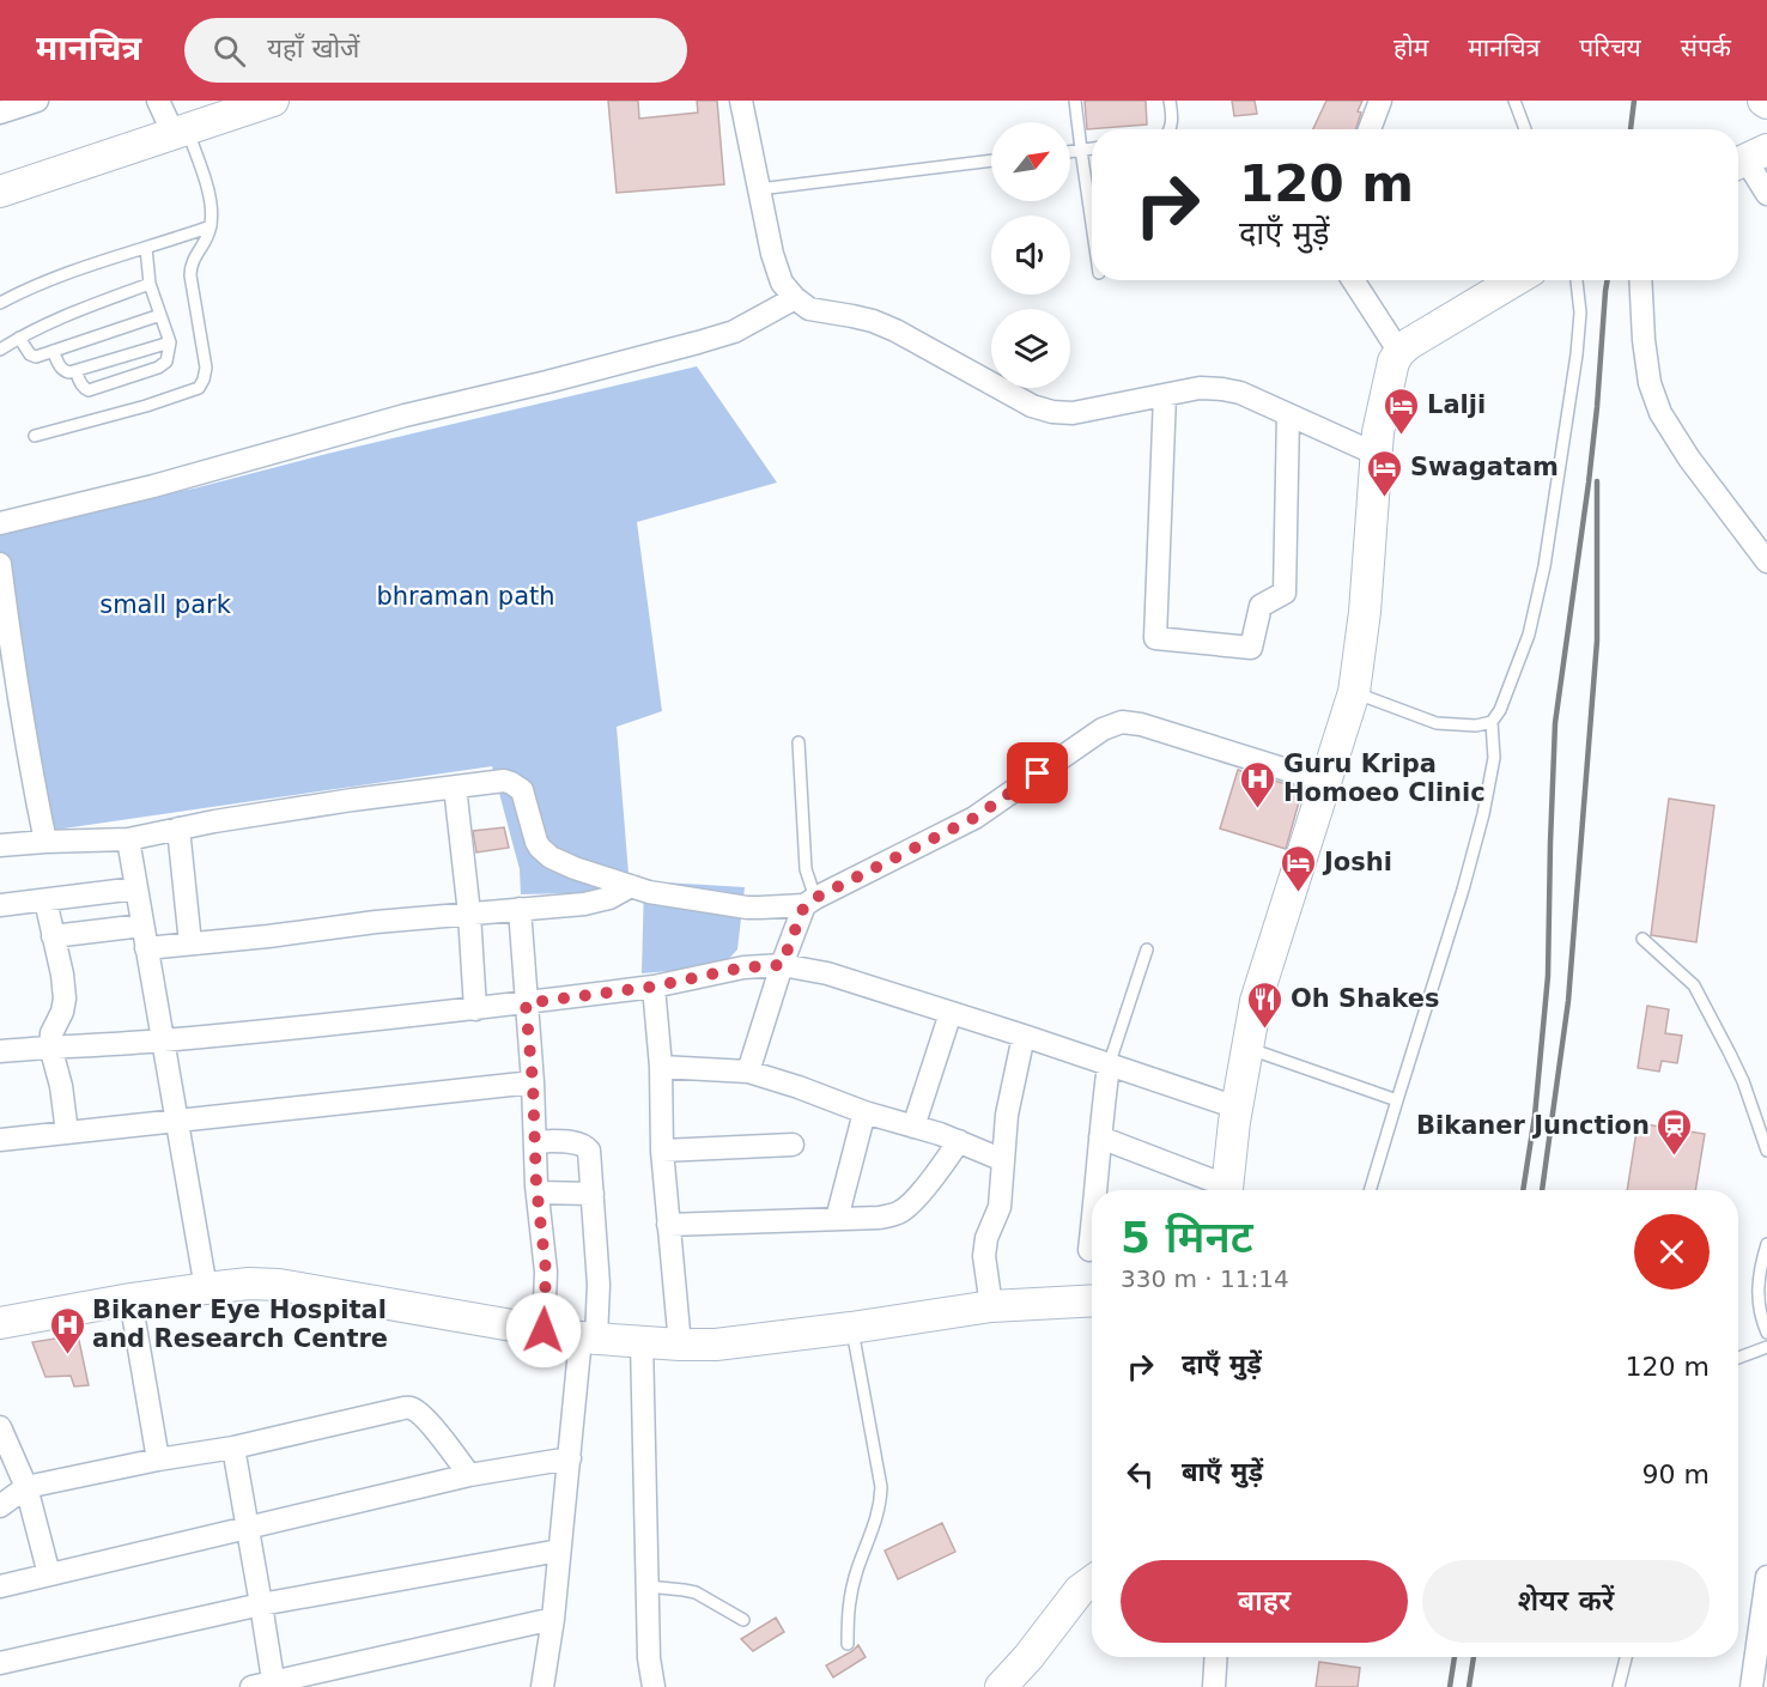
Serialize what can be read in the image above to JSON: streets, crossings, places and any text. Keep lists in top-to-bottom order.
{
  "parks": ["bhraman path", "small park"],
  "places": {
    "hotel": ["Lalji", "Swagatam", "Joshi"],
    "hospital": ["Guru Kripa Homoeo Clinic", "Bikaner Eye Hospital and Research Centre"],
    "restaurant": ["Oh Shakes"],
    "station": ["Bikaner Junction"]
  },
  "north": "top right",
  "page": {
    "header": "मानचित्र",
    "search": "यहाँ खोजें",
    "nav": [
      "होम",
      "मानचित्र",
      "परिचय",
      "संपर्क"
    ],
    "turn": ["120 m", "दाएँ मुड़ें"],
    "heading": ["5 मिनट", "330 m · 11:14"],
    "list": [
      {
        "name": "दाएँ मुड़ें",
        "value": "120 m"
      },
      {
        "name": "बाएँ मुड़ें",
        "value": "90 m"
      }
    ],
    "buttons": ["बाहर", "शेयर करें"]
  }
}
